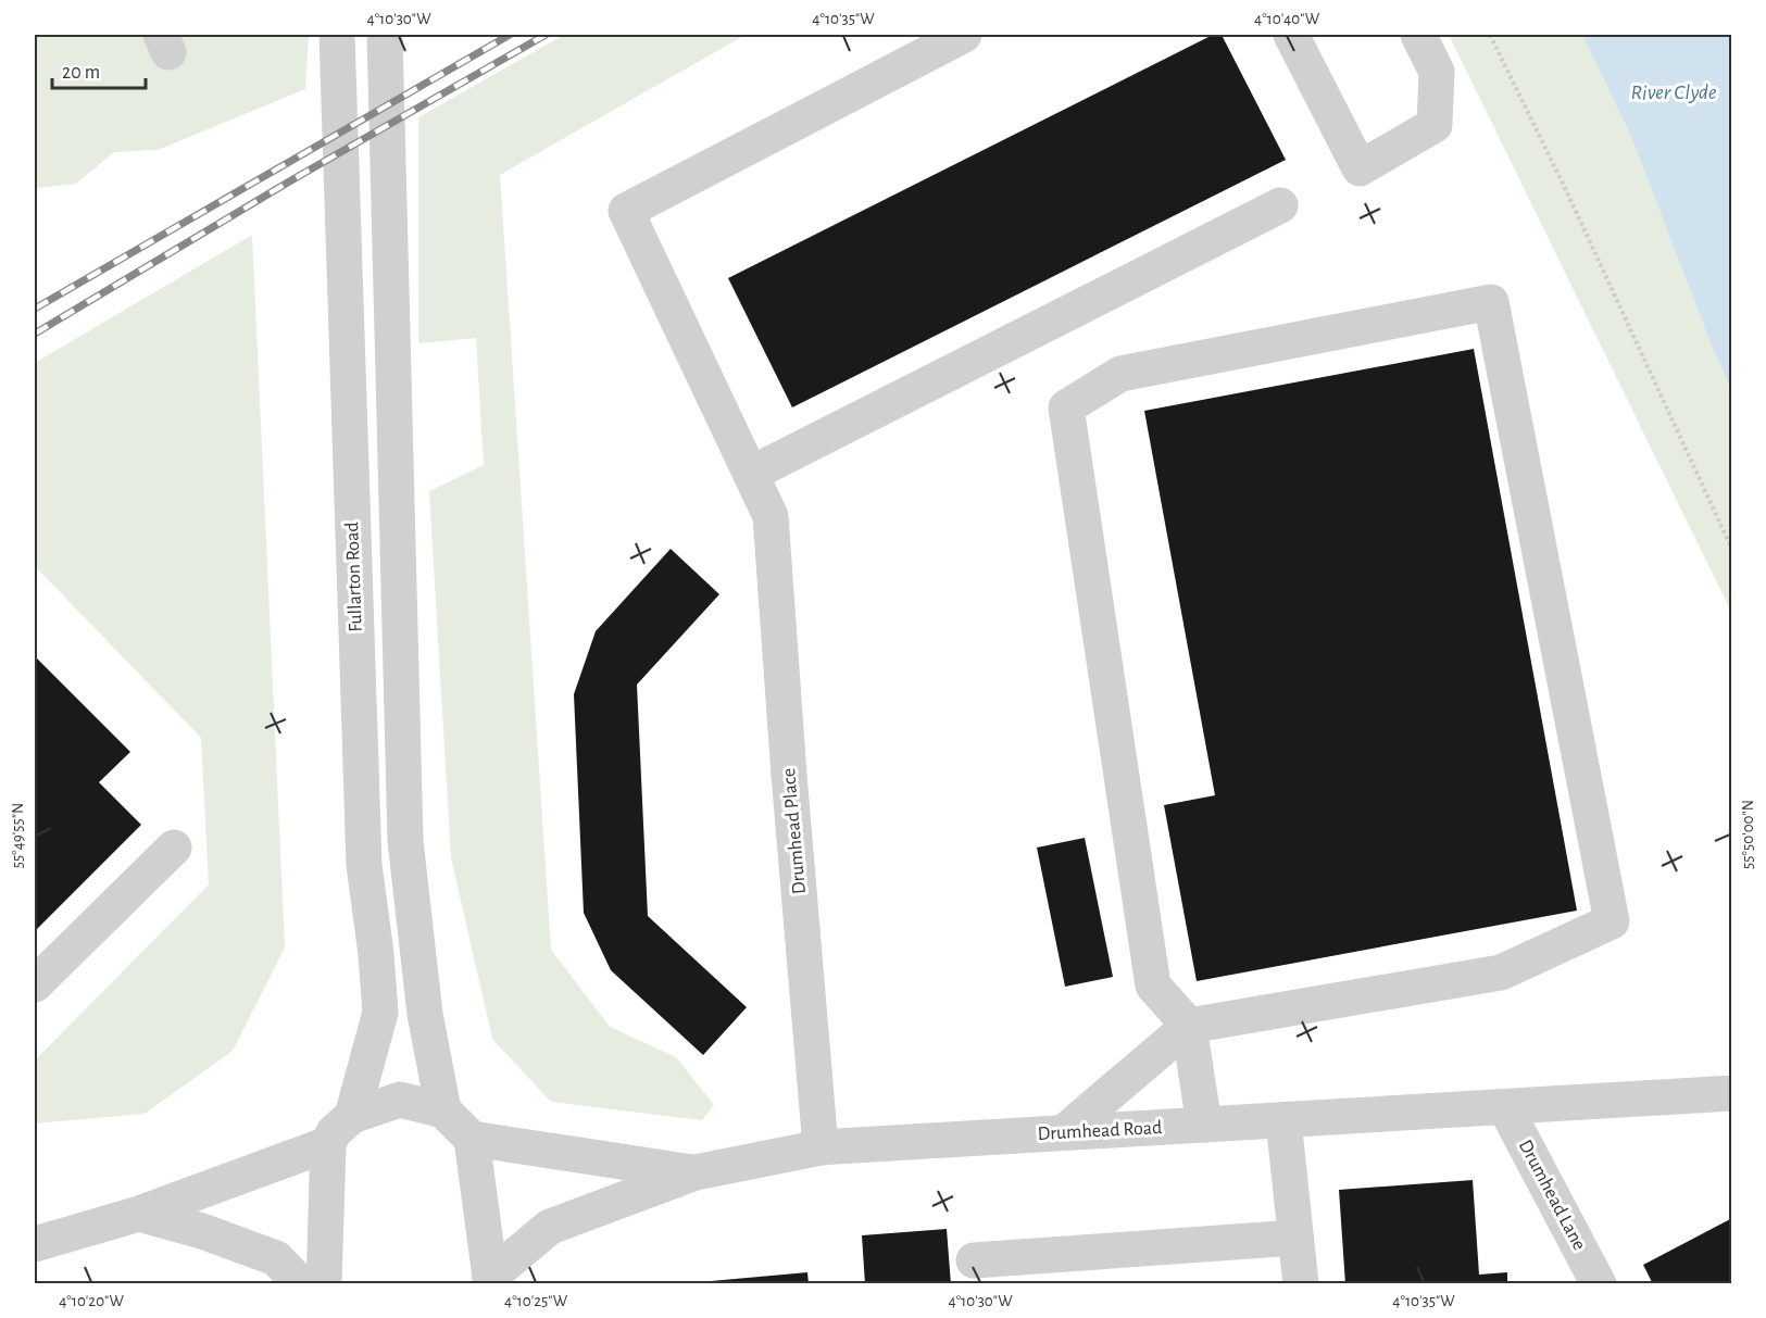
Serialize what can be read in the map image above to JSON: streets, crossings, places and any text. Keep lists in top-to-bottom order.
{
  "streets": {
    "street": [
      "Fullarton Road",
      "Drumhead Place",
      "Drumhead Road",
      "Drumhead Lane"
    ]
  },
  "crossings": [
    ["Drumhead Place", "Drumhead Road"],
    ["Drumhead Road", "Drumhead Lane"]
  ],
  "water": ["River Clyde"],
  "scale_bar": "20 m",
  "coordinates": [
    "4°10'30\"W",
    "4°10'35\"W",
    "4°10'40\"W",
    "55°50'00\"N",
    "55°49'55\"N",
    "4°10'20\"W",
    "4°10'25\"W"
  ]
}
